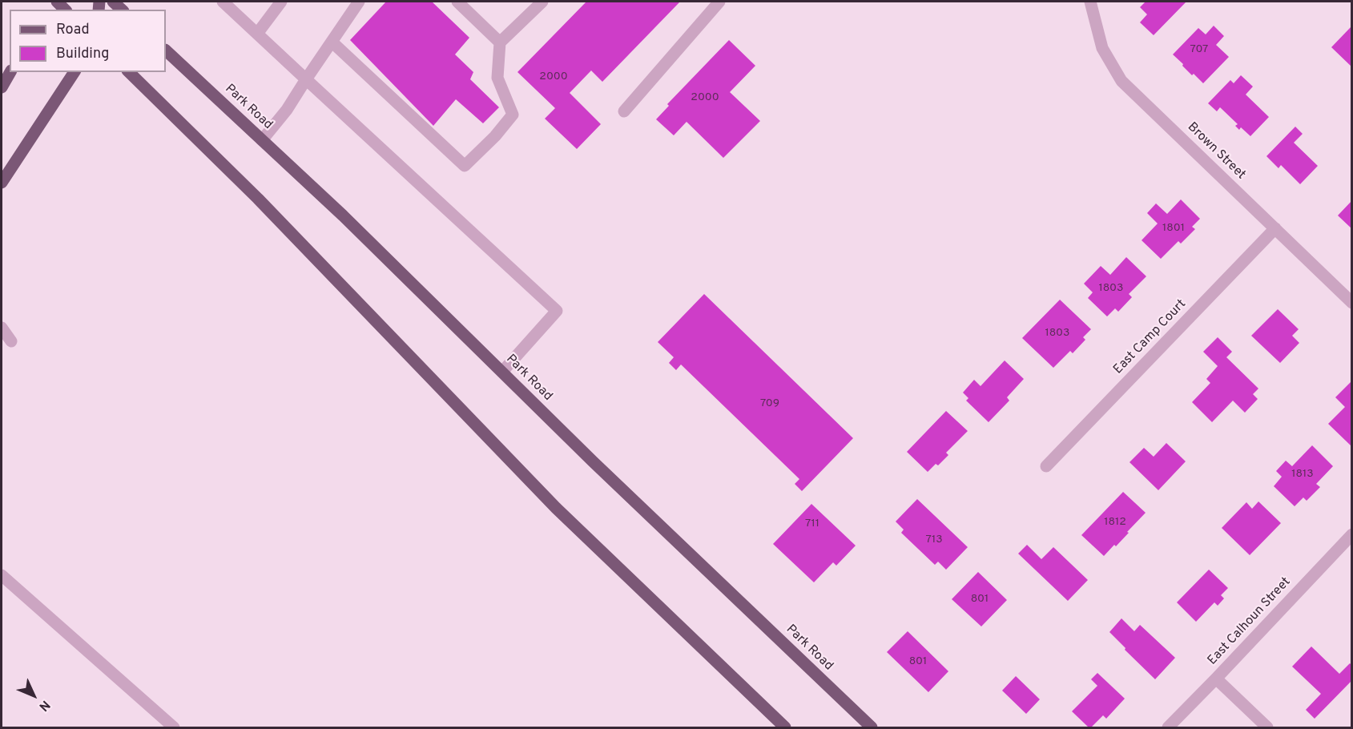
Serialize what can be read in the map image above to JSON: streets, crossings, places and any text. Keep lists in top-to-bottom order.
{
  "streets": {
    "main road": ["Park Road"],
    "street": ["Brown Street", "East Camp Court", "East Calhoun Street"]
  },
  "crossings": [
    ["Brown Street", "East Camp Court"]
  ],
  "house_numbers": [
    "707",
    "2000",
    "2000",
    "1801",
    "1803",
    "1803",
    "709",
    "1813",
    "1812",
    "711",
    "713",
    "801",
    "801"
  ],
  "legend": ["Road", "Building"],
  "north": "bottom right"
}
